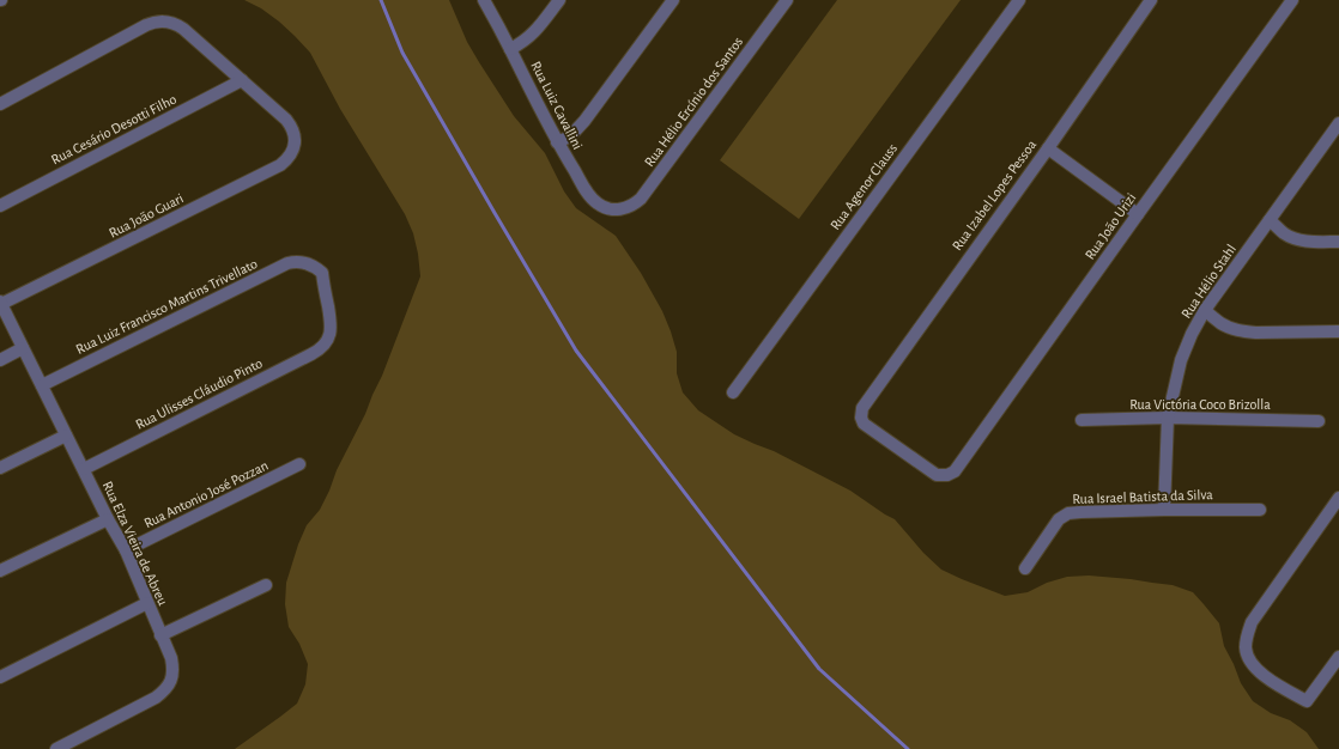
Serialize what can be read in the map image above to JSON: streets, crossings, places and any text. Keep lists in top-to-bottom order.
{
  "streets": {
    "street": [
      "Rua Hélio Ercínio dos Santos",
      "Rua Luiz Cavallini",
      "Rua Cesário Desotti Filho",
      "Rua Agenor Clauss",
      "Rua Izabel Lopes Pessoa",
      "Rua João Guari",
      "Rua João Urizi",
      "Rua Hélio Stahl",
      "Rua Luiz Francisco Martins Trivellato",
      "Rua Ulisses Cláudio Pinto",
      "Rua Victória Coco Brizolla",
      "Rua Antonio José Pozzan",
      "Rua Israel Batista da Silva",
      "Rua Elza Vieira de Abreu"
    ]
  },
  "crossings": [
    ["Rua Hélio Ercínio dos Santos", "Rua Luiz Cavallini"],
    ["Rua Cesário Desotti Filho", "Rua João Guari"],
    ["Rua Izabel Lopes Pessoa", "Rua João Urizi"],
    ["Rua João Guari", "Rua Elza Vieira de Abreu"],
    ["Rua Hélio Stahl", "Rua Victória Coco Brizolla"],
    ["Rua Hélio Stahl", "Rua Israel Batista da Silva"],
    ["Rua Luiz Francisco Martins Trivellato", "Rua Ulisses Cláudio Pinto"],
    ["Rua Luiz Francisco Martins Trivellato", "Rua Elza Vieira de Abreu"],
    ["Rua Ulisses Cláudio Pinto", "Rua Elza Vieira de Abreu"],
    ["Rua Antonio José Pozzan", "Rua Elza Vieira de Abreu"]
  ]
}
